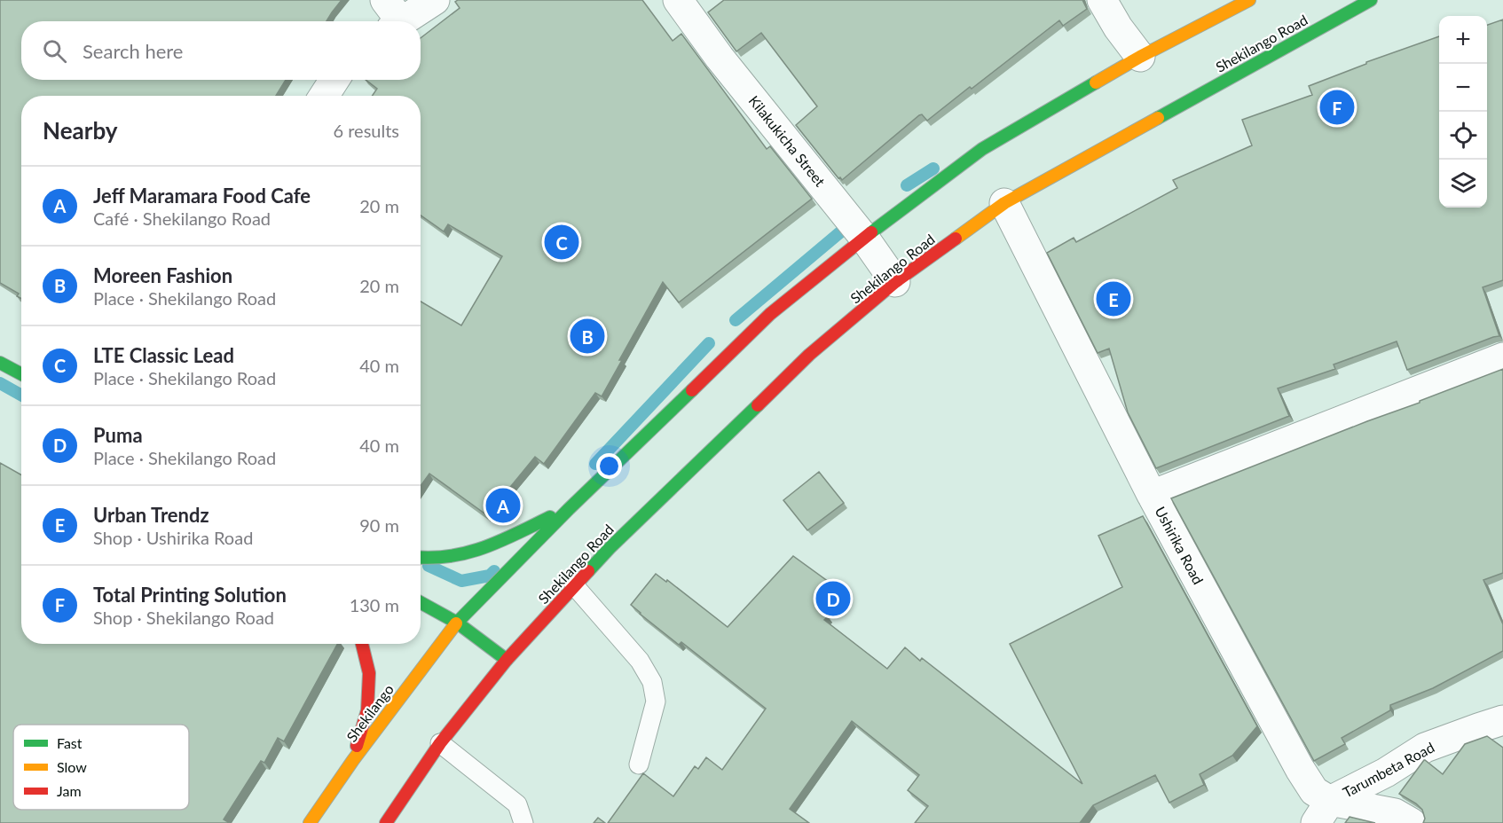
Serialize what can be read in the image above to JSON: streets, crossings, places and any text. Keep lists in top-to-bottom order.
{
  "streets": {
    "main road": ["Shekilango Road", "Shekilango"],
    "street": ["Kilakukicha Street", "Ushirika Road", "Tarumbeta Road"]
  },
  "crossings": [
    ["Shekilango Road", "Kilakukicha Street"],
    ["Shekilango Road", "Ushirika Road"],
    ["Ushirika Road", "Tarumbeta Road"]
  ],
  "legend": ["Fast", "Slow", "Jam"],
  "page": {
    "map_buttons": ["+", "−"],
    "search": "Search here",
    "pins": [
      "F",
      "C",
      "E",
      "B",
      "A",
      "D"
    ],
    "heading": ["Nearby", "6 results"],
    "list": [
      {
        "mark": "A",
        "name": "Jeff Maramara Food Cafe",
        "note": "Café · Shekilango Road",
        "value": "20 m"
      },
      {
        "mark": "B",
        "name": "Moreen Fashion",
        "note": "Place · Shekilango Road",
        "value": "20 m"
      },
      {
        "mark": "C",
        "name": "LTE Classic Lead",
        "note": "Place · Shekilango Road",
        "value": "40 m"
      },
      {
        "mark": "D",
        "name": "Puma",
        "note": "Place · Shekilango Road",
        "value": "40 m"
      },
      {
        "mark": "E",
        "name": "Urban Trendz",
        "note": "Shop · Ushirika Road",
        "value": "90 m"
      },
      {
        "mark": "F",
        "name": "Total Printing Solution",
        "note": "Shop · Shekilango Road",
        "value": "130 m"
      }
    ]
  }
}
